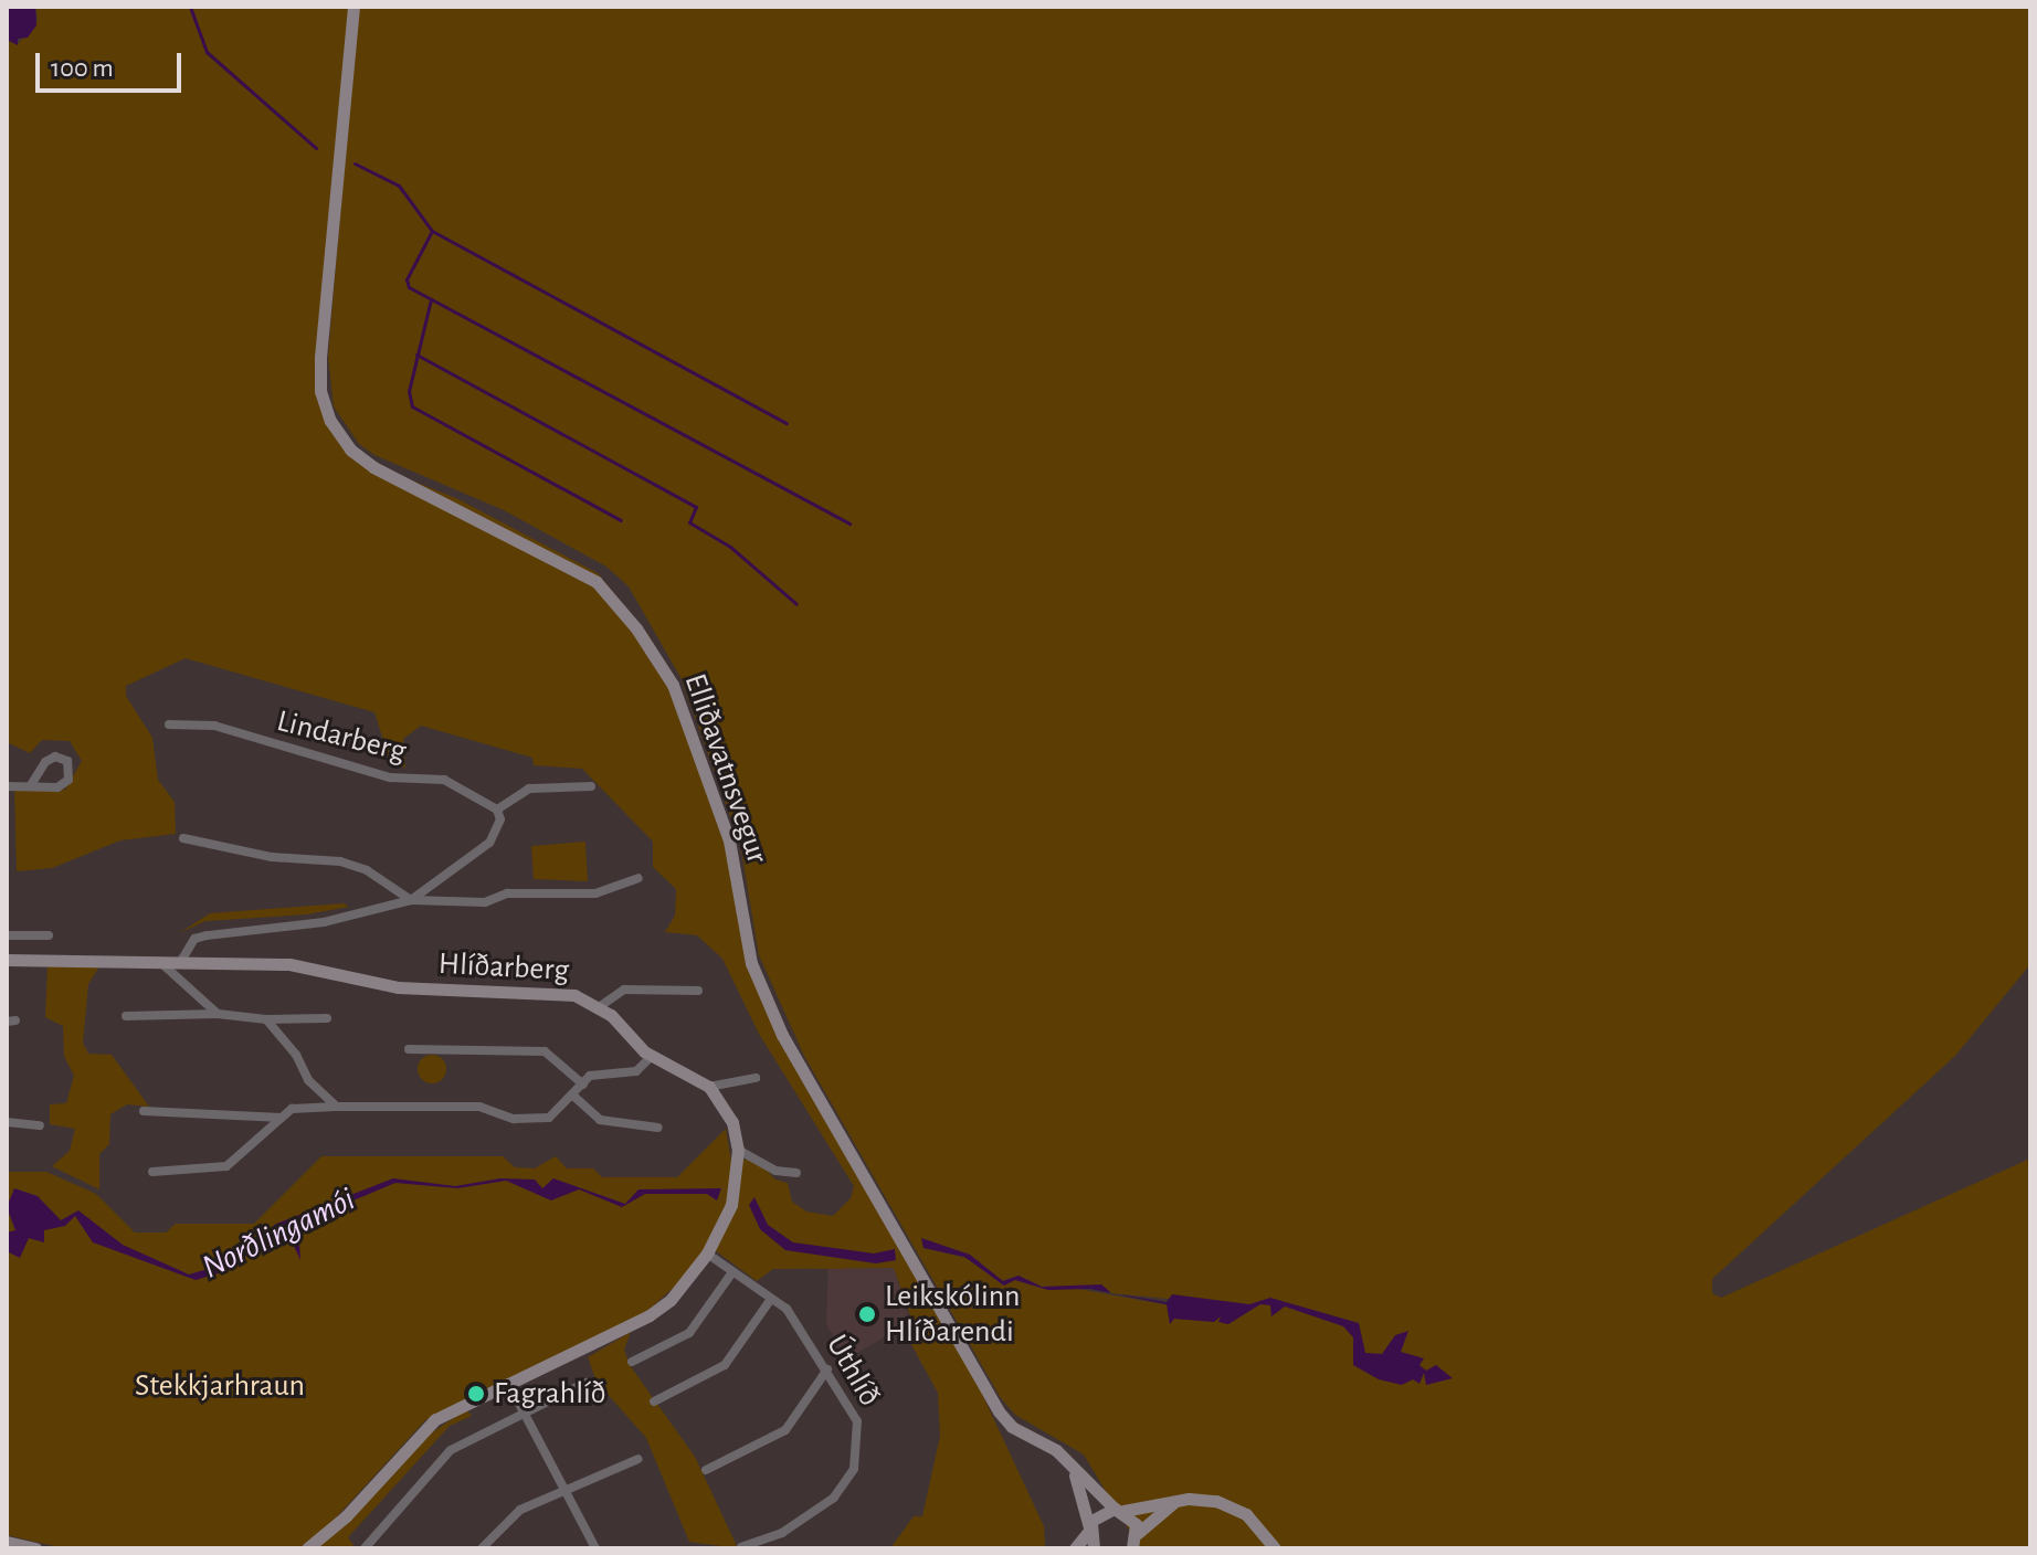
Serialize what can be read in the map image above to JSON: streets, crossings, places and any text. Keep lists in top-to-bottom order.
{
  "streets": {
    "main road": ["Elliðavatnsvegur", "Hlíðarberg"],
    "street": ["Lindarberg", "Úthlíð"]
  },
  "crossings": [
    ["Hlíðarberg", "Úthlíð"]
  ],
  "water": ["Norðlingamói"],
  "parks": ["Stekkjarhraun"],
  "places": ["Leikskólinn Hlíðarendi", "Fagrahlíð"],
  "scale_bar": "100 m"
}
